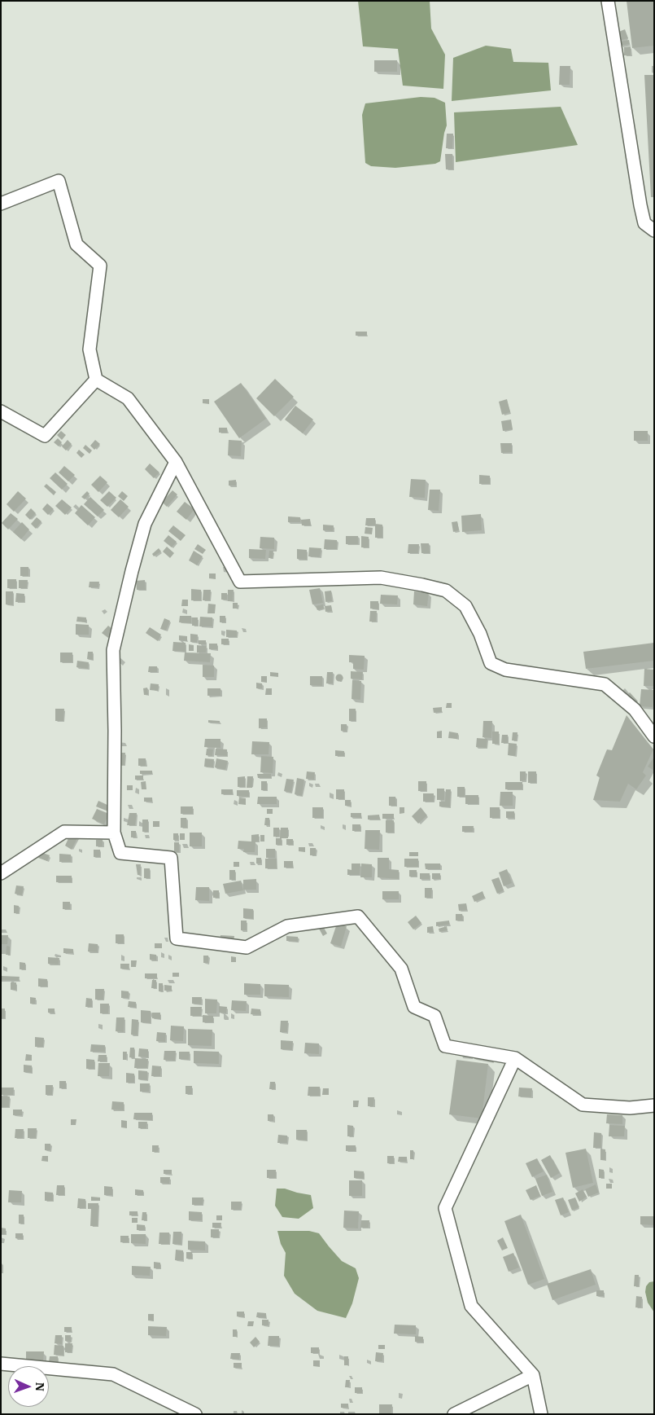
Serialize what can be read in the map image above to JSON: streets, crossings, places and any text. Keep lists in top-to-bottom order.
{
  "north": "right"
}
